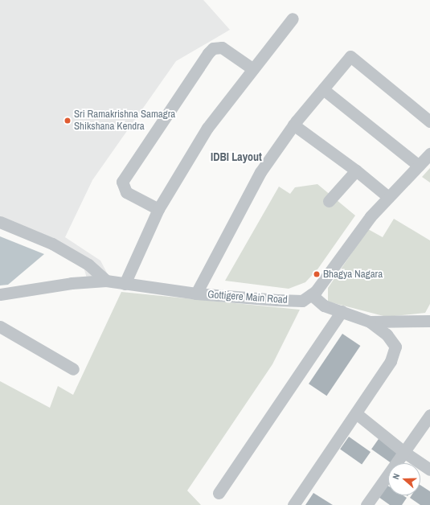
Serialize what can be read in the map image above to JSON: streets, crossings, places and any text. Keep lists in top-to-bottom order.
{
  "streets": {
    "street": ["Gottigere Main Road"]
  },
  "districts": ["IDBI Layout"],
  "places": ["Sri Ramakrishna Samagra Shikshana Kendra", "Bhagya Nagara"],
  "north": "left"
}
